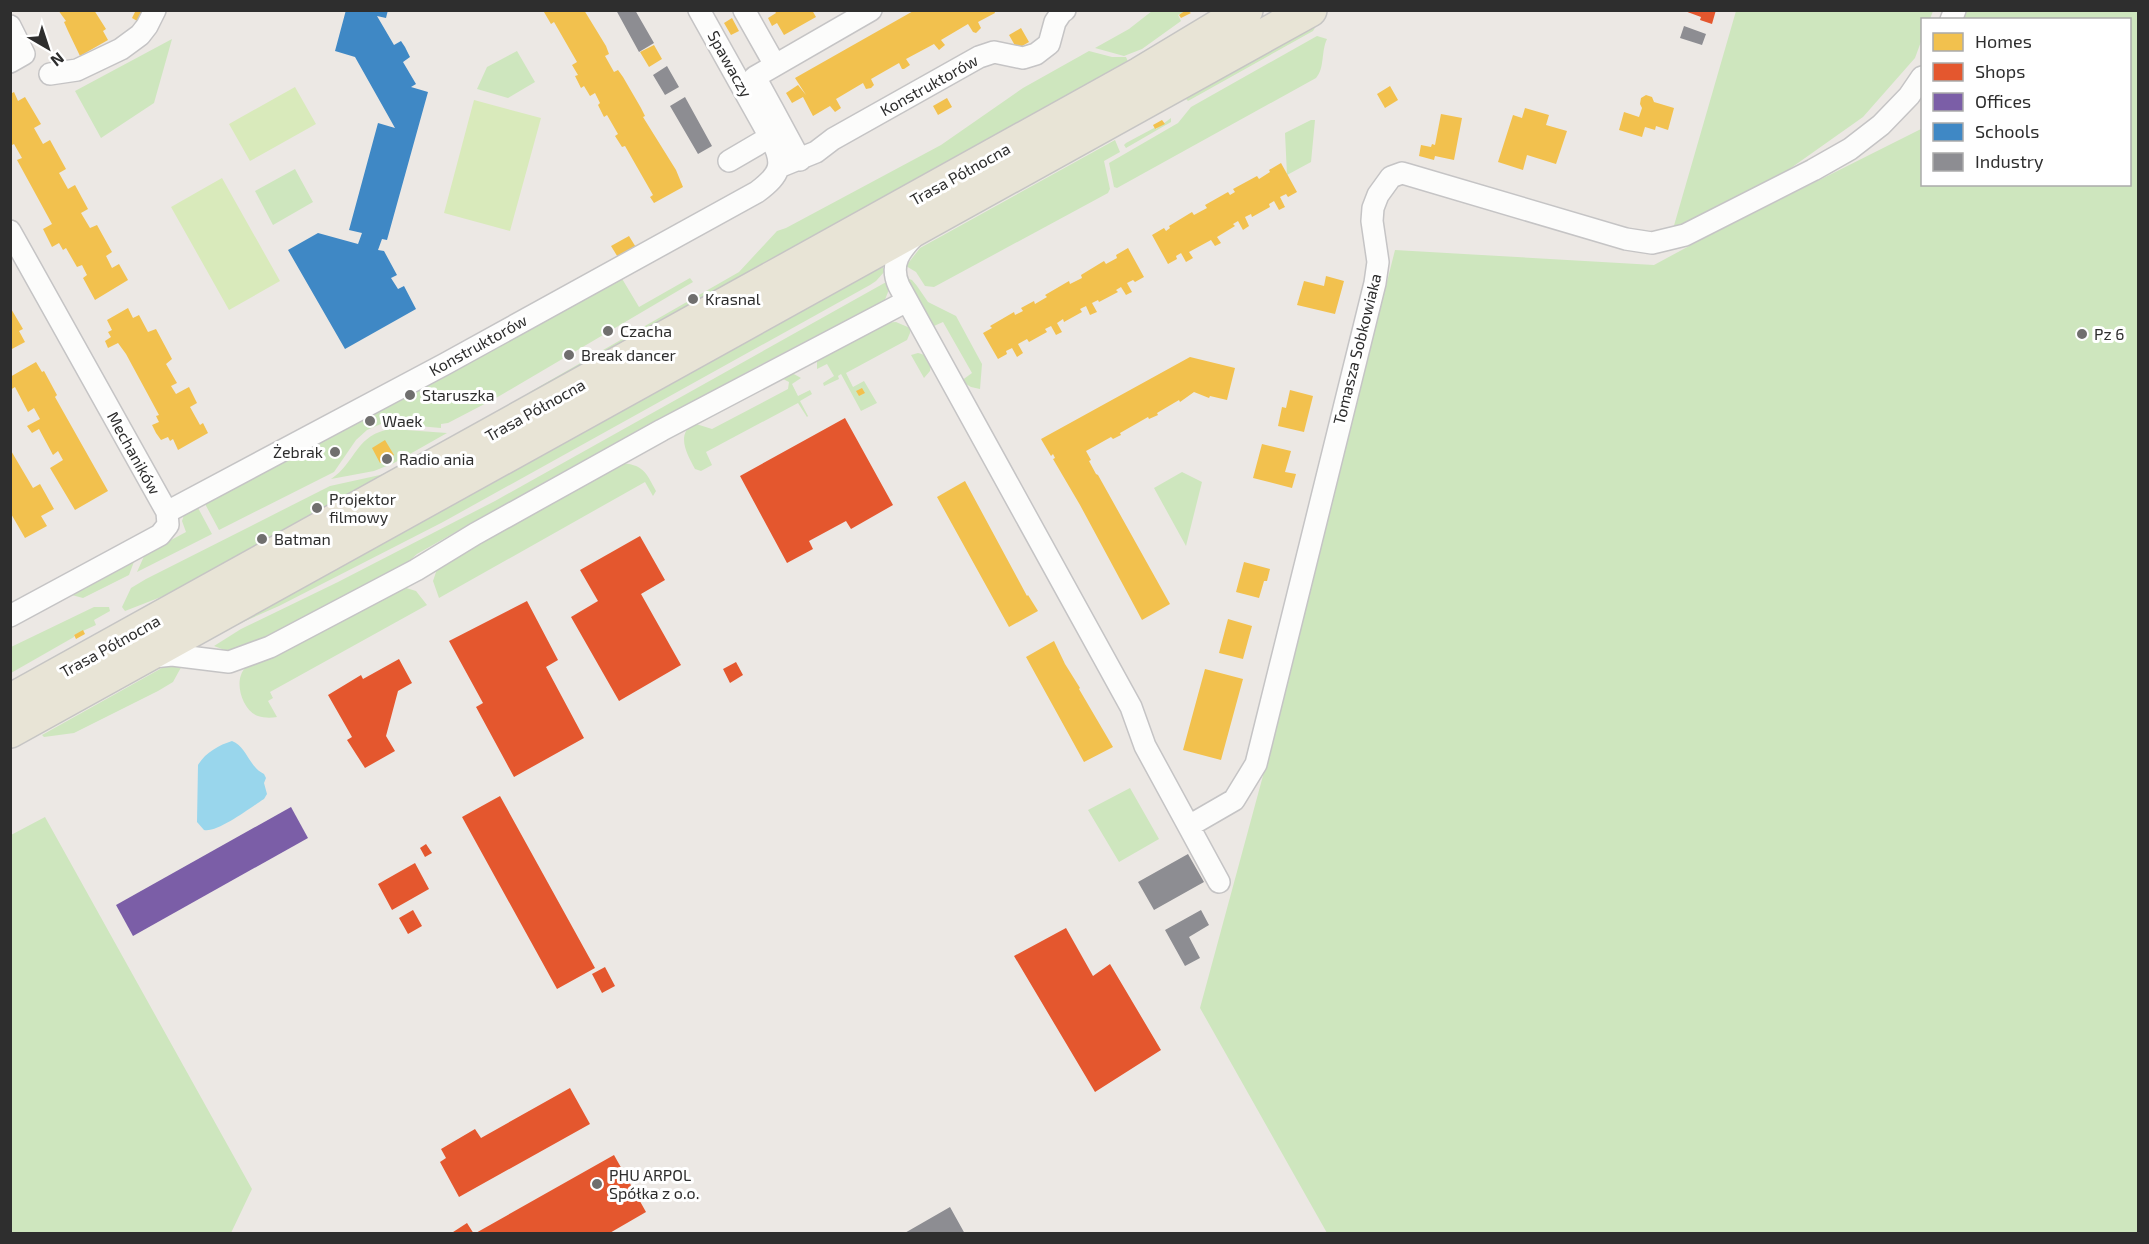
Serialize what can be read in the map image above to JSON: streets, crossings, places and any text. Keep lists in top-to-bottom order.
{
  "streets": {
    "main road": ["Trasa Północna"],
    "street": [
      "Spawaczy",
      "Konstruktorów",
      "Tomasza Sobkowiaka",
      "Mechaników"
    ]
  },
  "crossings": [
    ["Spawaczy", "Konstruktorów"],
    ["Konstruktorów", "Mechaników"]
  ],
  "places": [
    "Krasnal",
    "Czacha",
    "Pz 6",
    "Break dancer",
    "Staruszka",
    "Waek",
    "Żebrak",
    "Radio ania",
    "Projektor filmowy",
    "Batman",
    "PHU ARPOL Spółka z o.o."
  ],
  "legend": [
    "Homes",
    "Shops",
    "Offices",
    "Schools",
    "Industry"
  ],
  "north": "bottom right"
}
